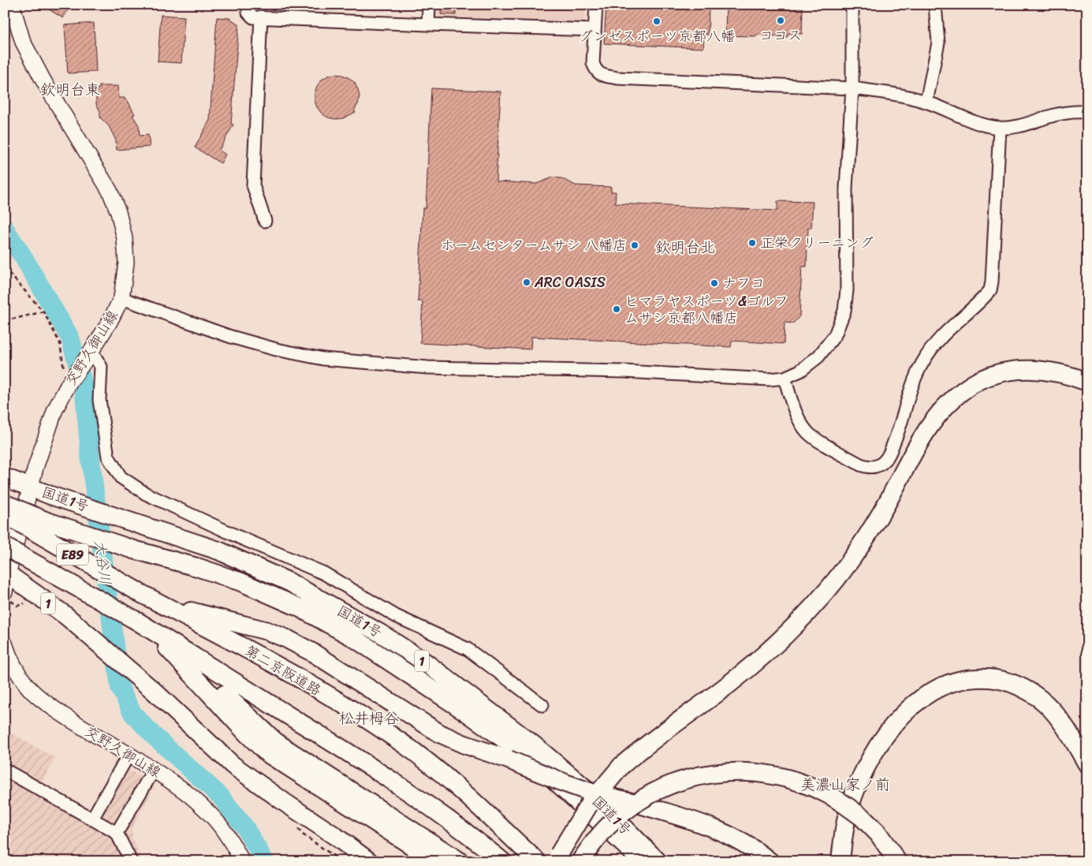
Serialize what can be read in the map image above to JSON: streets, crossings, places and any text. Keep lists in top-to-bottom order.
{
  "streets": {
    "highway": [
      "国道1号",
      "E89",
      "1",
      "第二京阪道路"
    ],
    "main road": ["交野久御山線"]
  },
  "crossings": [
    ["交野久御山線", "国道1号"],
    ["交野久御山線", "1"]
  ],
  "districts": [
    "欽明台東",
    "欽明台北",
    "松井栂谷",
    "美濃山家ノ前"
  ],
  "water": ["大谷川"],
  "places": [
    "ココス",
    "グンゼスポーツ京都八幡",
    "正栄クリーニング",
    "ホームセンタームサシ 八幡店",
    "ARC OASIS",
    "ナフコ",
    "ヒマラヤスポーツ&ゴルフ ムサシ京都八幡店"
  ]
}
